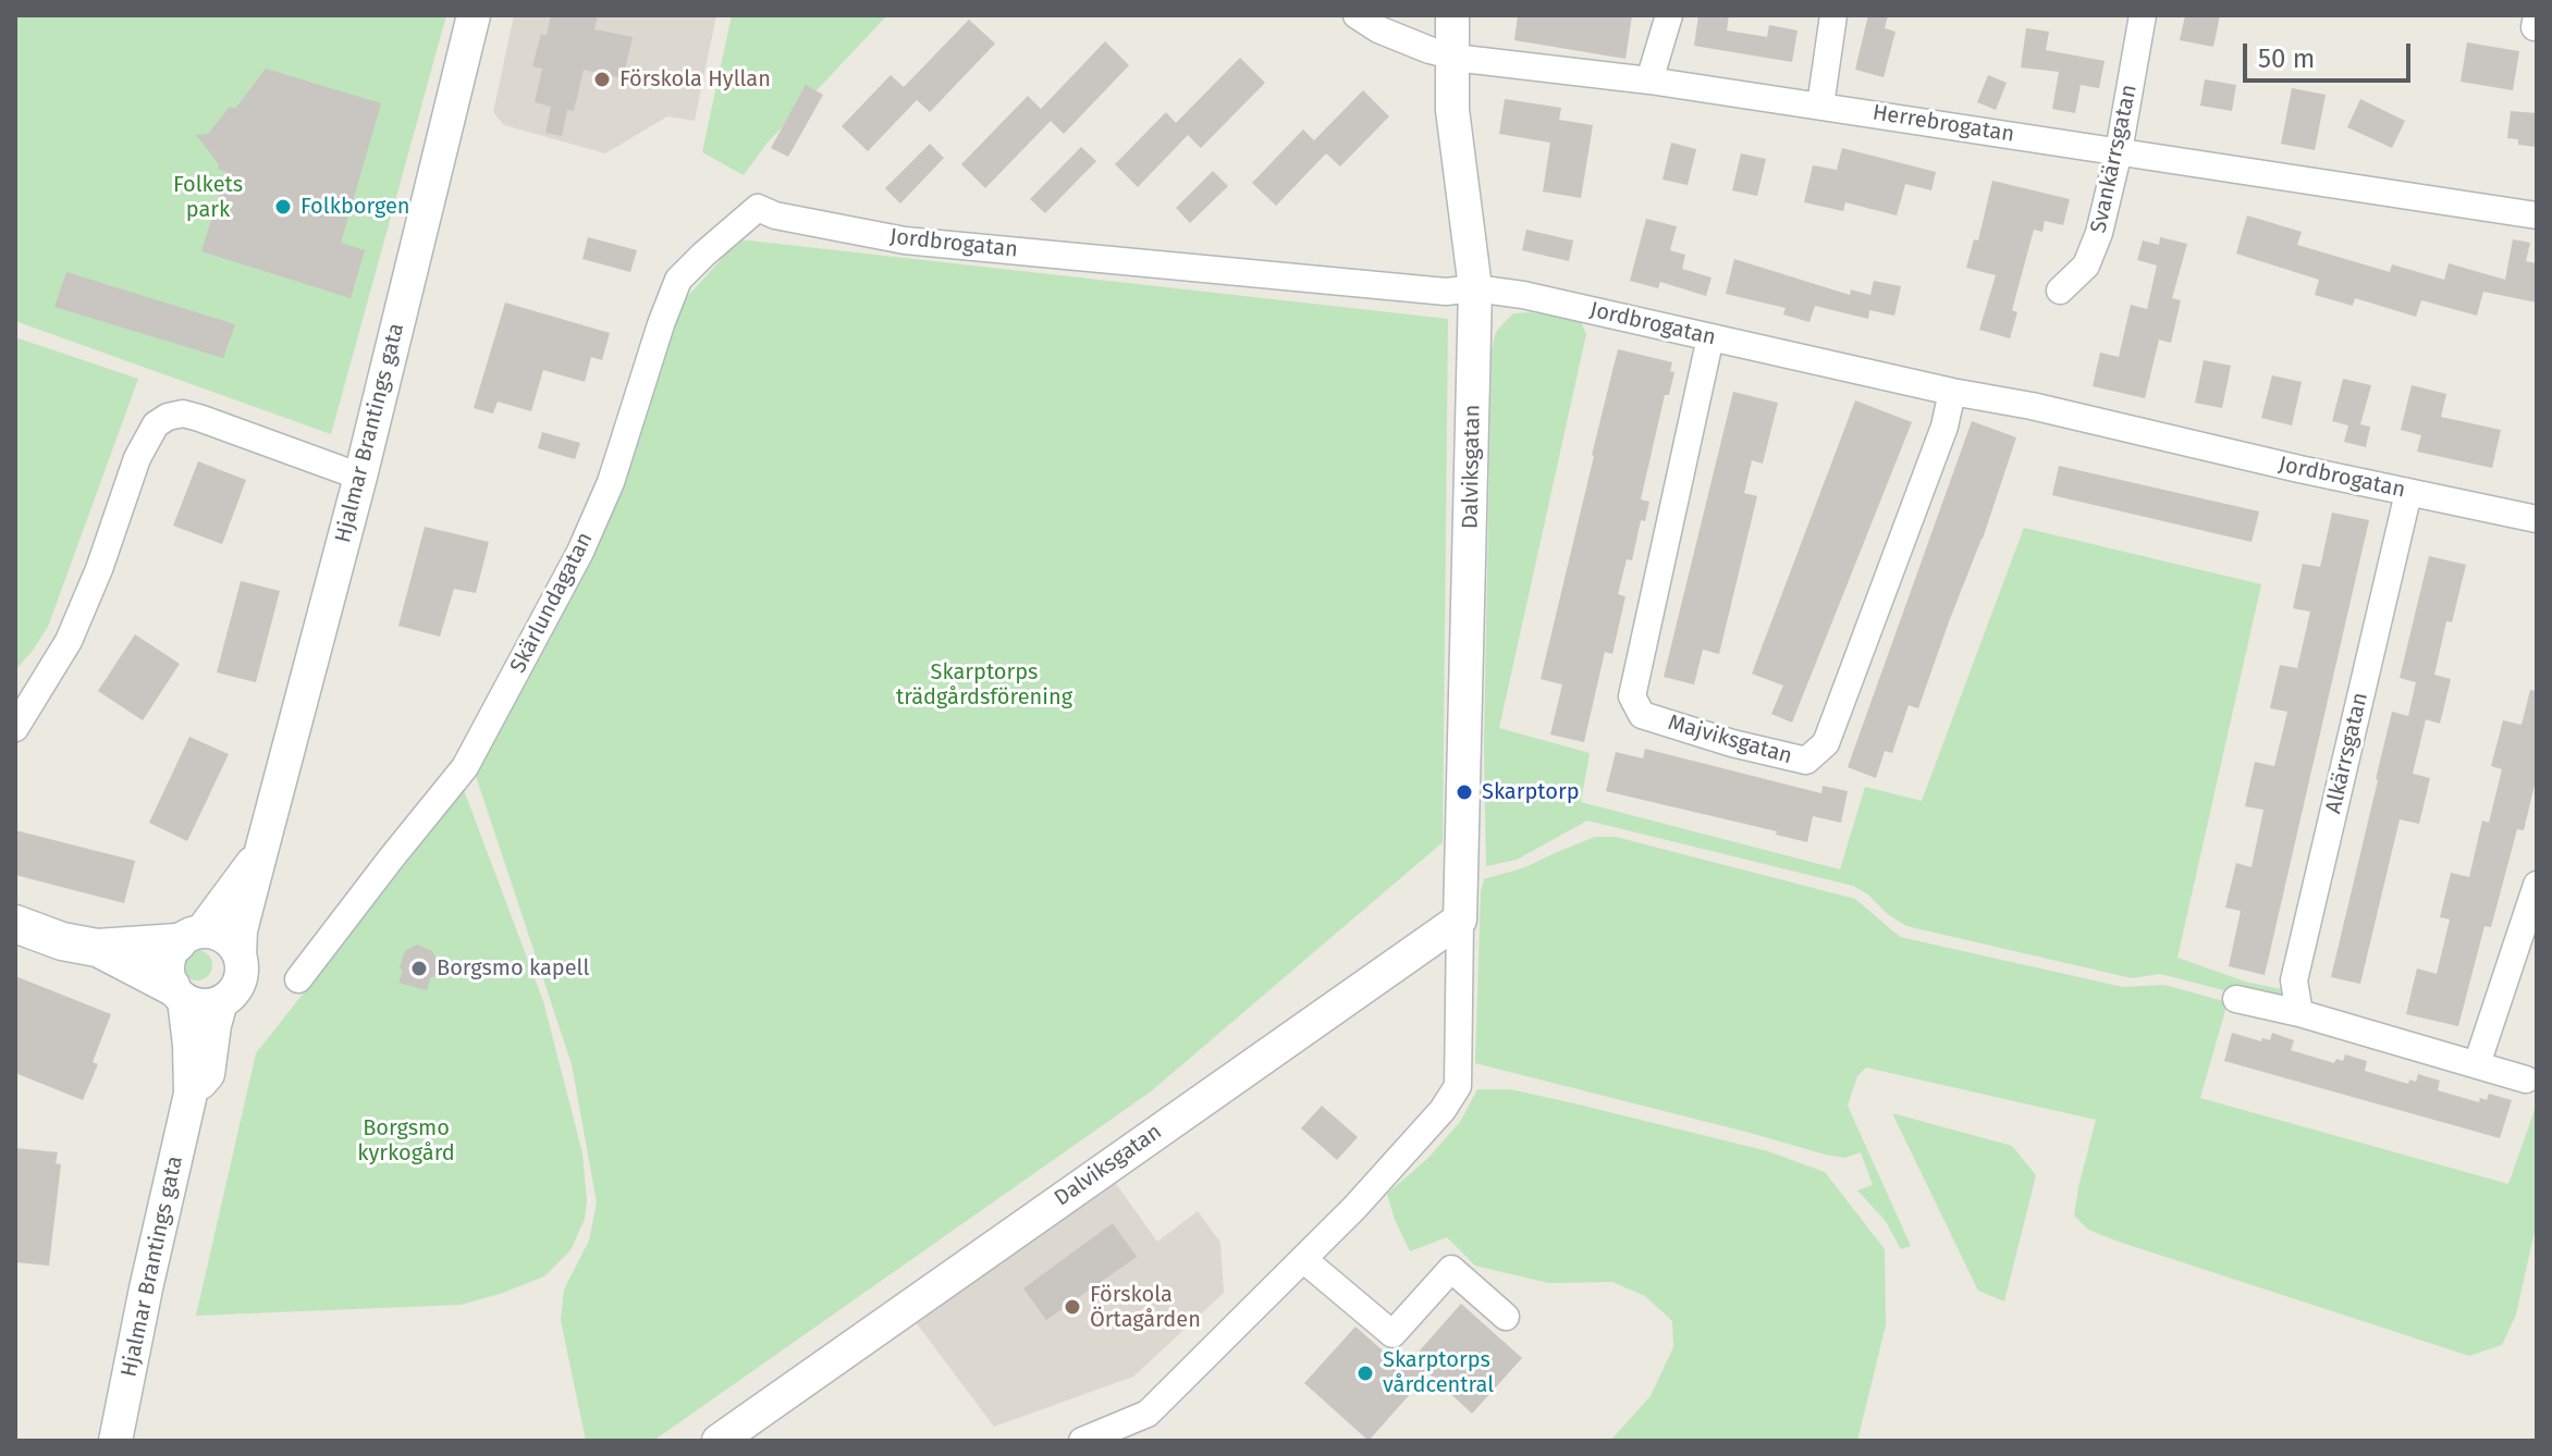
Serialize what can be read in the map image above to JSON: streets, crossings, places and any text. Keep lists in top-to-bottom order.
{
  "streets": {
    "street": [
      "Herrebrogatan",
      "Svankärrsgatan",
      "Jordbrogatan",
      "Hjalmar Brantings gata",
      "Dalviksgatan",
      "Skärlundagatan",
      "Majviksgatan",
      "Alkärrsgatan"
    ]
  },
  "crossings": [
    ["Herrebrogatan", "Svankärrsgatan"],
    ["Herrebrogatan", "Dalviksgatan"],
    ["Jordbrogatan", "Dalviksgatan"],
    ["Jordbrogatan", "Skärlundagatan"],
    ["Jordbrogatan", "Majviksgatan"],
    ["Jordbrogatan", "Alkärrsgatan"]
  ],
  "parks": ["Folkets park", "Skarptorps trädgårdsförening", "Borgsmo kyrkogård"],
  "places": [
    "Förskola Hyllan",
    "Folkborgen",
    "Skarptorp",
    "Borgsmo kapell",
    "Förskola Örtagården",
    "Skarptorps vårdcentral"
  ],
  "scale_bar": "50 m"
}
